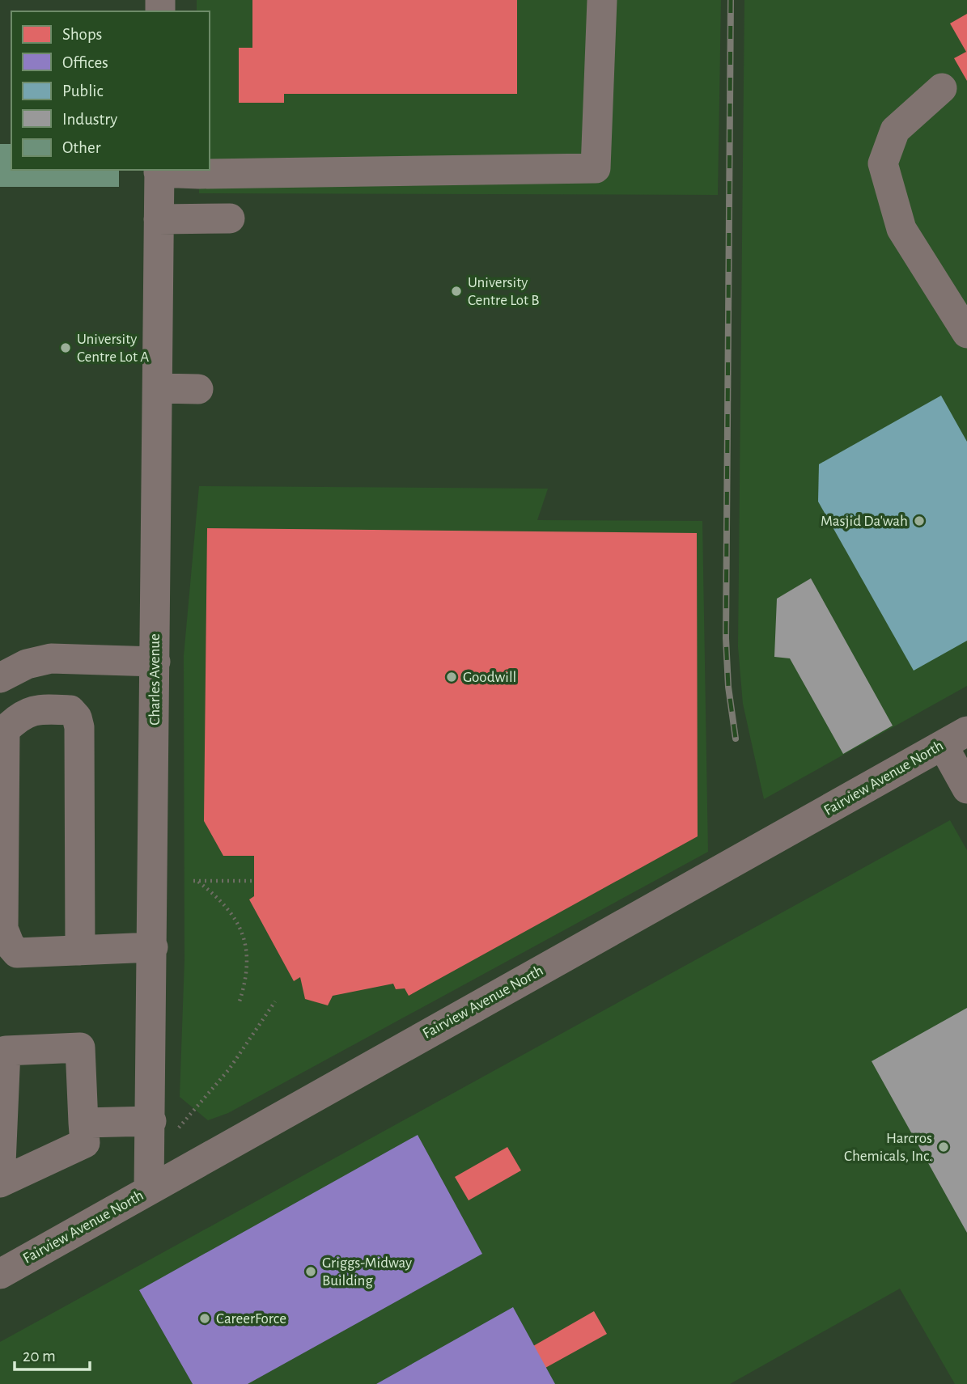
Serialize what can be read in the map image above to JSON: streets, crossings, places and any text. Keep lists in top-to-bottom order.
{
  "streets": {
    "street": ["Charles Avenue", "Fairview Avenue North"]
  },
  "crossings": [
    ["Charles Avenue", "Fairview Avenue North"]
  ],
  "places": [
    "University Centre Lot B",
    "University Centre Lot A",
    "Masjid Da'wah",
    "Goodwill",
    "Harcros Chemicals, Inc.",
    "Griggs-Midway Building",
    "CareerForce"
  ],
  "legend": [
    "Shops",
    "Offices",
    "Public",
    "Industry",
    "Other"
  ],
  "scale_bar": "20 m"
}
